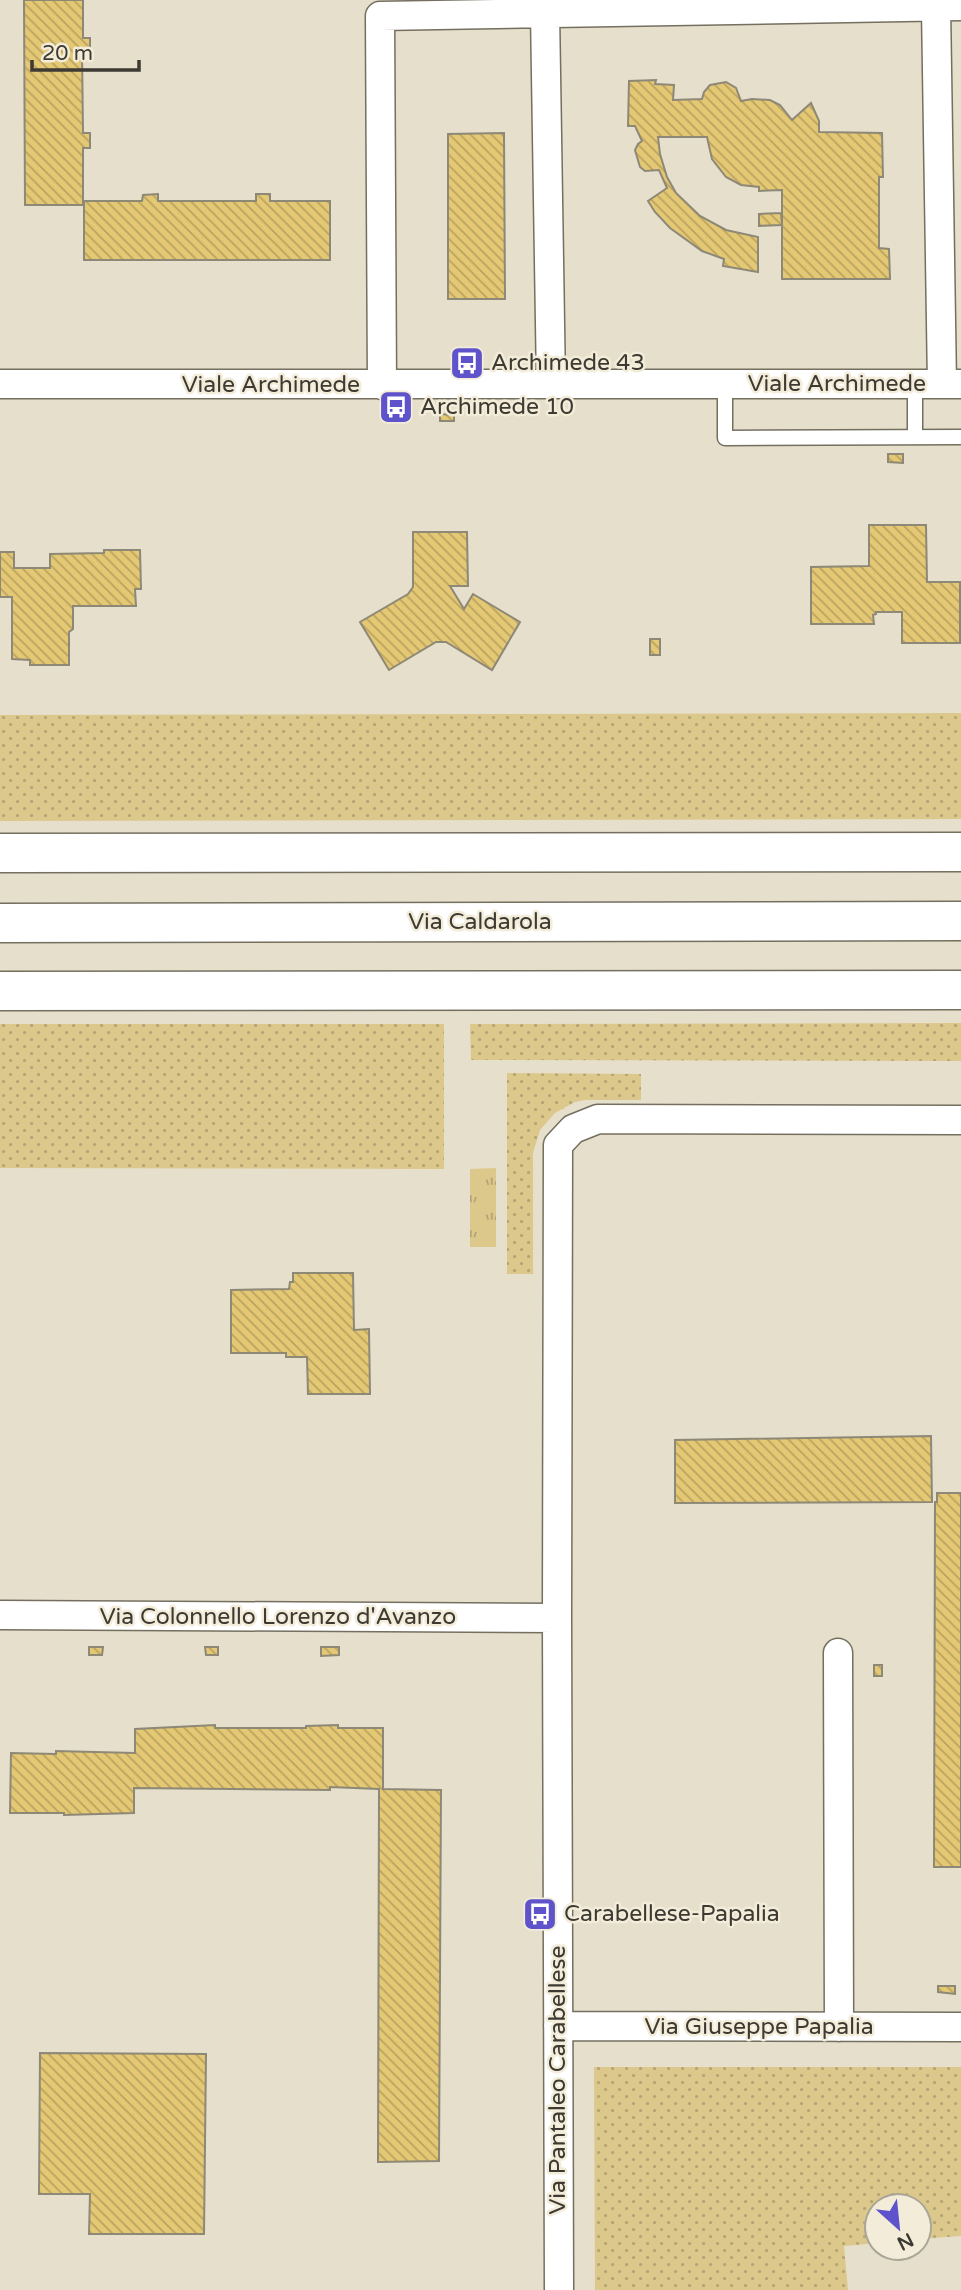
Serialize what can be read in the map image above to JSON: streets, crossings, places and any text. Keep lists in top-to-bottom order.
{
  "streets": {
    "street": [
      "Viale Archimede",
      "Via Caldarola",
      "Via Colonnello Lorenzo d'Avanzo",
      "Via Giuseppe Papalia",
      "Via Pantaleo Carabellese"
    ]
  },
  "crossings": [
    ["Via Colonnello Lorenzo d'Avanzo", "Via Pantaleo Carabellese"],
    ["Via Giuseppe Papalia", "Via Pantaleo Carabellese"]
  ],
  "places": {
    "bus stop": ["Archimede 43", "Archimede 10", "Carabellese-Papalia"]
  },
  "scale_bar": "20 m",
  "north": "bottom right"
}
